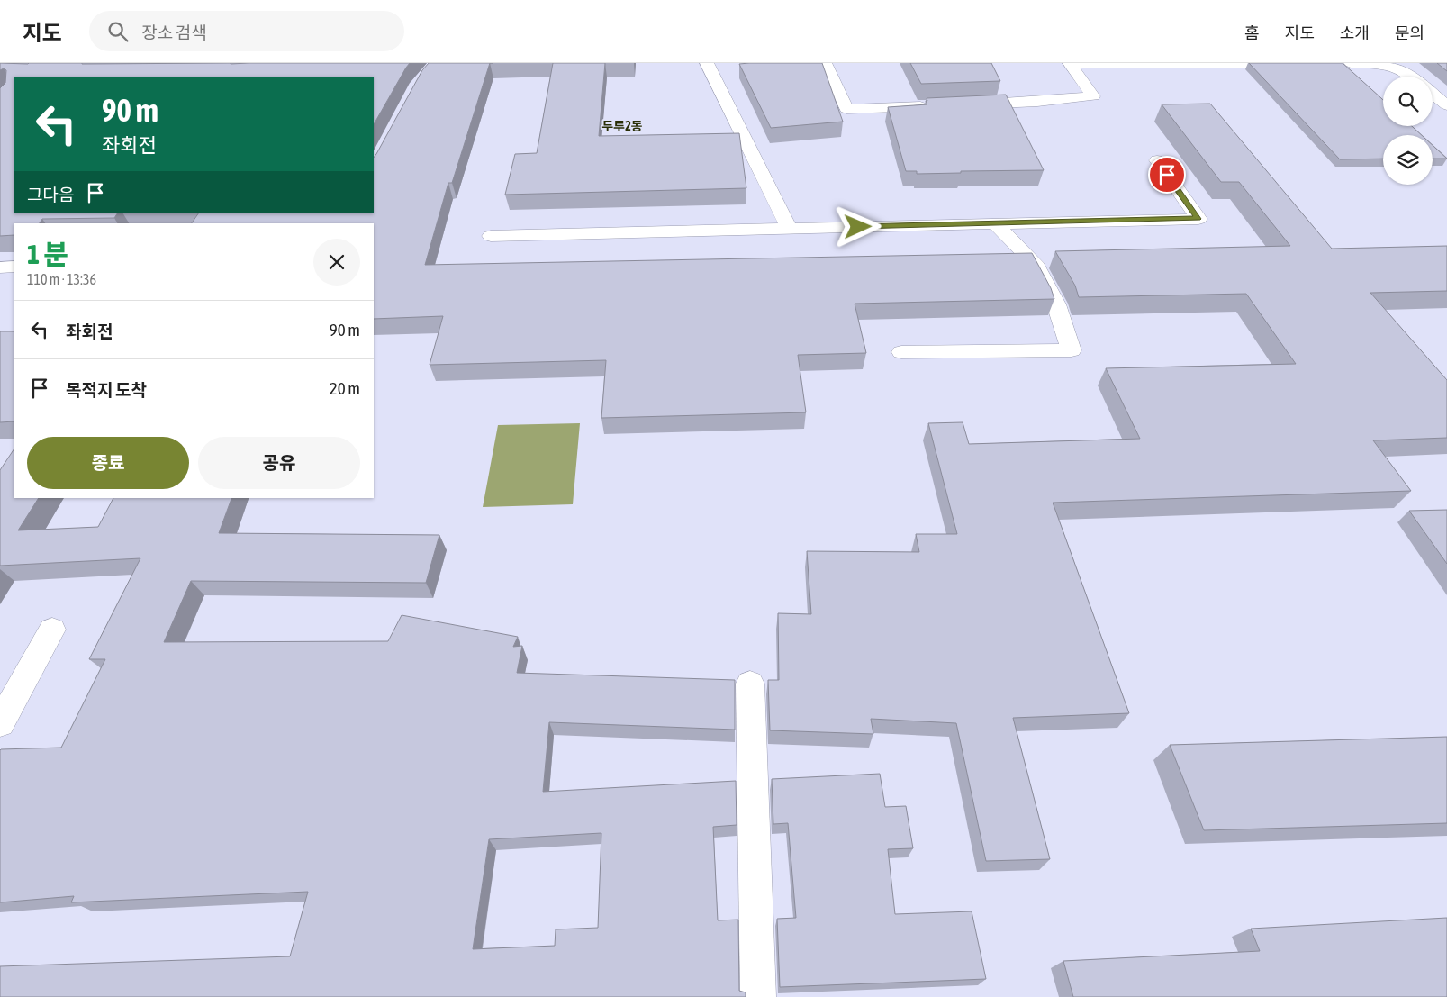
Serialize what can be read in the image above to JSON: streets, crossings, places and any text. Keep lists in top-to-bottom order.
{
  "districts": ["두루2동"],
  "page": {
    "header": "지도",
    "search": "장소 검색",
    "nav": [
      "홈",
      "지도",
      "소개",
      "문의"
    ],
    "turn": ["90 m", "좌회전"],
    "then": "그다음",
    "heading": ["1 분", "110 m · 13:36"],
    "list": [
      {
        "name": "좌회전",
        "value": "90 m"
      },
      {
        "name": "목적지 도착",
        "value": "20 m"
      }
    ],
    "buttons": ["종료", "공유"]
  }
}
